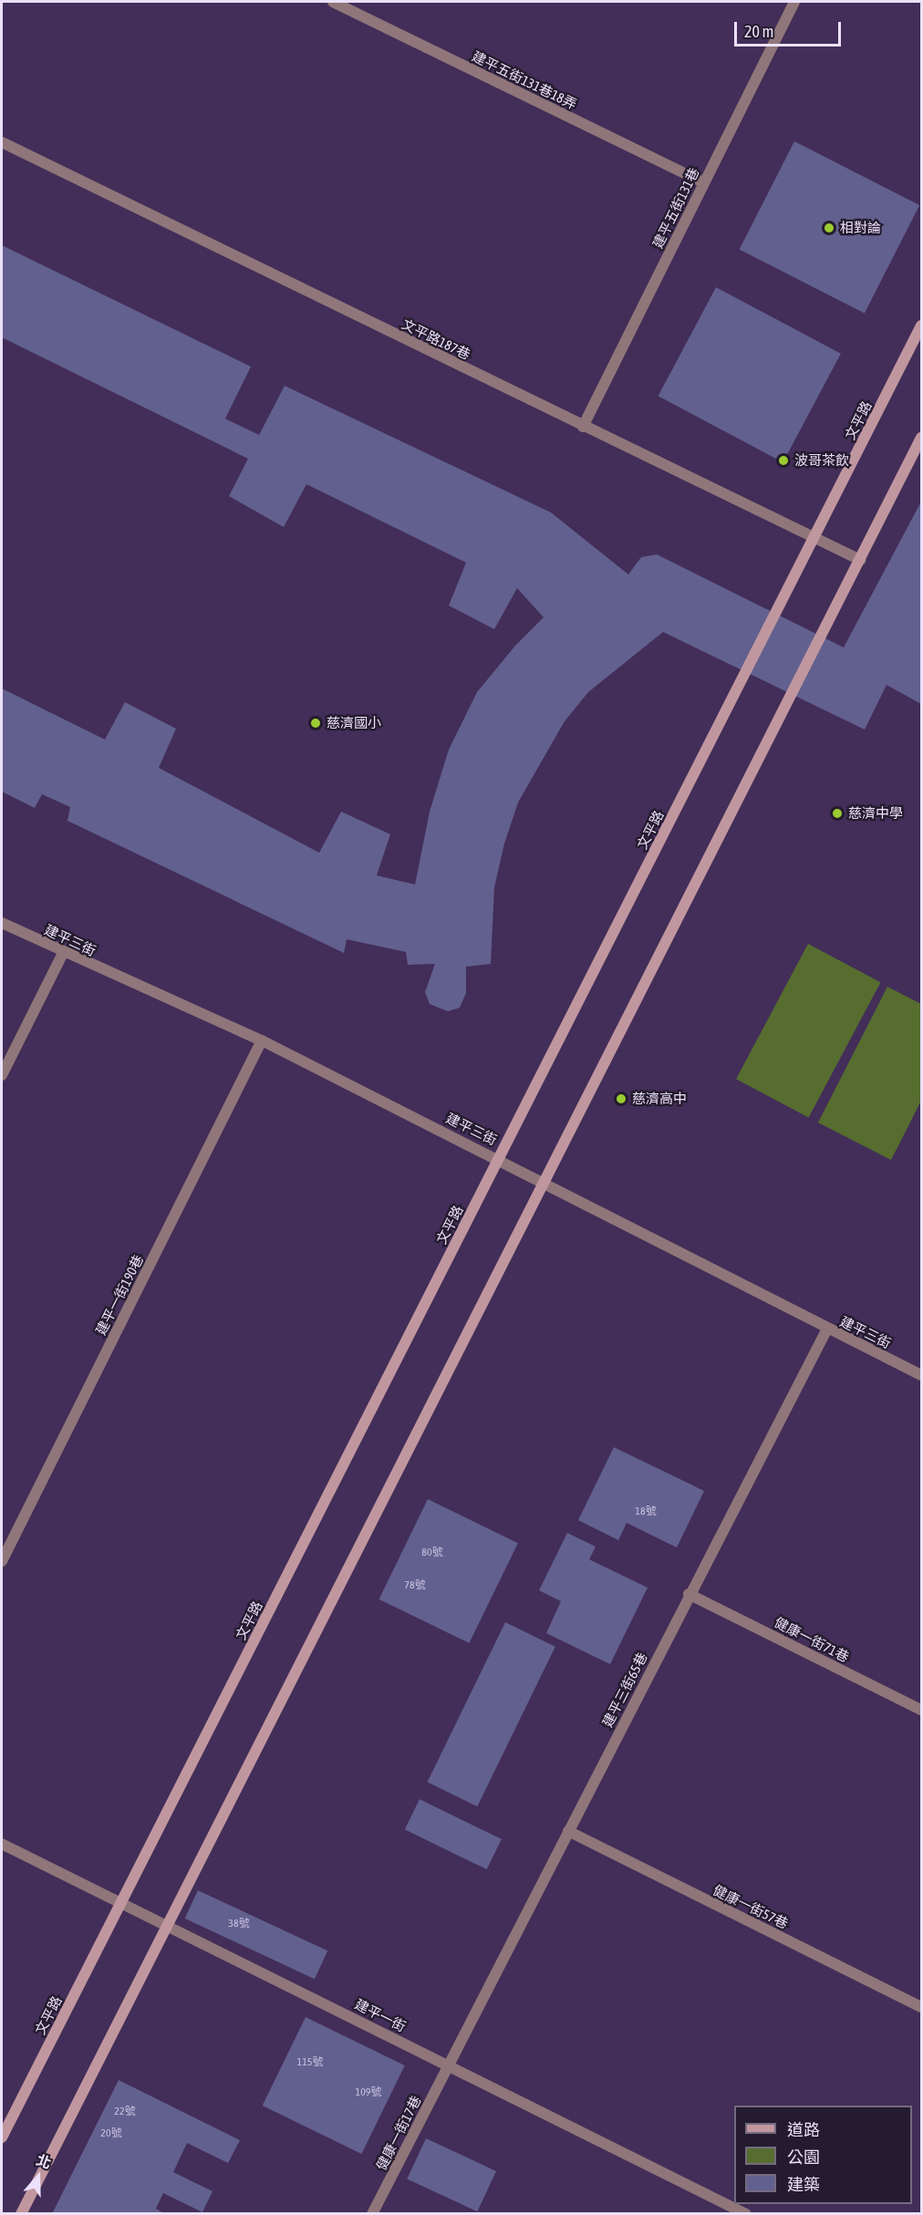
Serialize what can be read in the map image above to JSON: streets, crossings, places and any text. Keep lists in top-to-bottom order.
{
  "streets": {
    "street": [
      "建平五街131巷18弄",
      "建平五街131巷",
      "文平路187巷",
      "文平路",
      "建平三街",
      "建平一街190巷",
      "健康一街71巷",
      "建平三街65巷",
      "健康一街57巷",
      "建平一街",
      "健康一街17巷"
    ]
  },
  "crossings": [
    ["建平五街131巷18弄", "建平五街131巷"],
    ["建平五街131巷", "文平路187巷"],
    ["文平路187巷", "文平路"],
    ["文平路", "建平三街"],
    ["文平路", "建平一街"],
    ["建平三街", "建平一街190巷"],
    ["建平三街", "建平三街65巷"],
    ["健康一街71巷", "建平三街65巷"],
    ["建平三街65巷", "健康一街57巷"],
    ["建平三街65巷", "建平一街"],
    ["建平三街65巷", "健康一街17巷"],
    ["建平一街", "健康一街17巷"]
  ],
  "places": [
    "相對論",
    "波哥茶飲",
    "慈濟國小",
    "慈濟中學",
    "慈濟高中"
  ],
  "house_numbers": [
    "18號",
    "80號",
    "78號",
    "38號",
    "115號",
    "109號",
    "22號",
    "20號"
  ],
  "legend": ["道路", "公園", "建築"],
  "scale_bar": "20 m",
  "north": "top"
}
